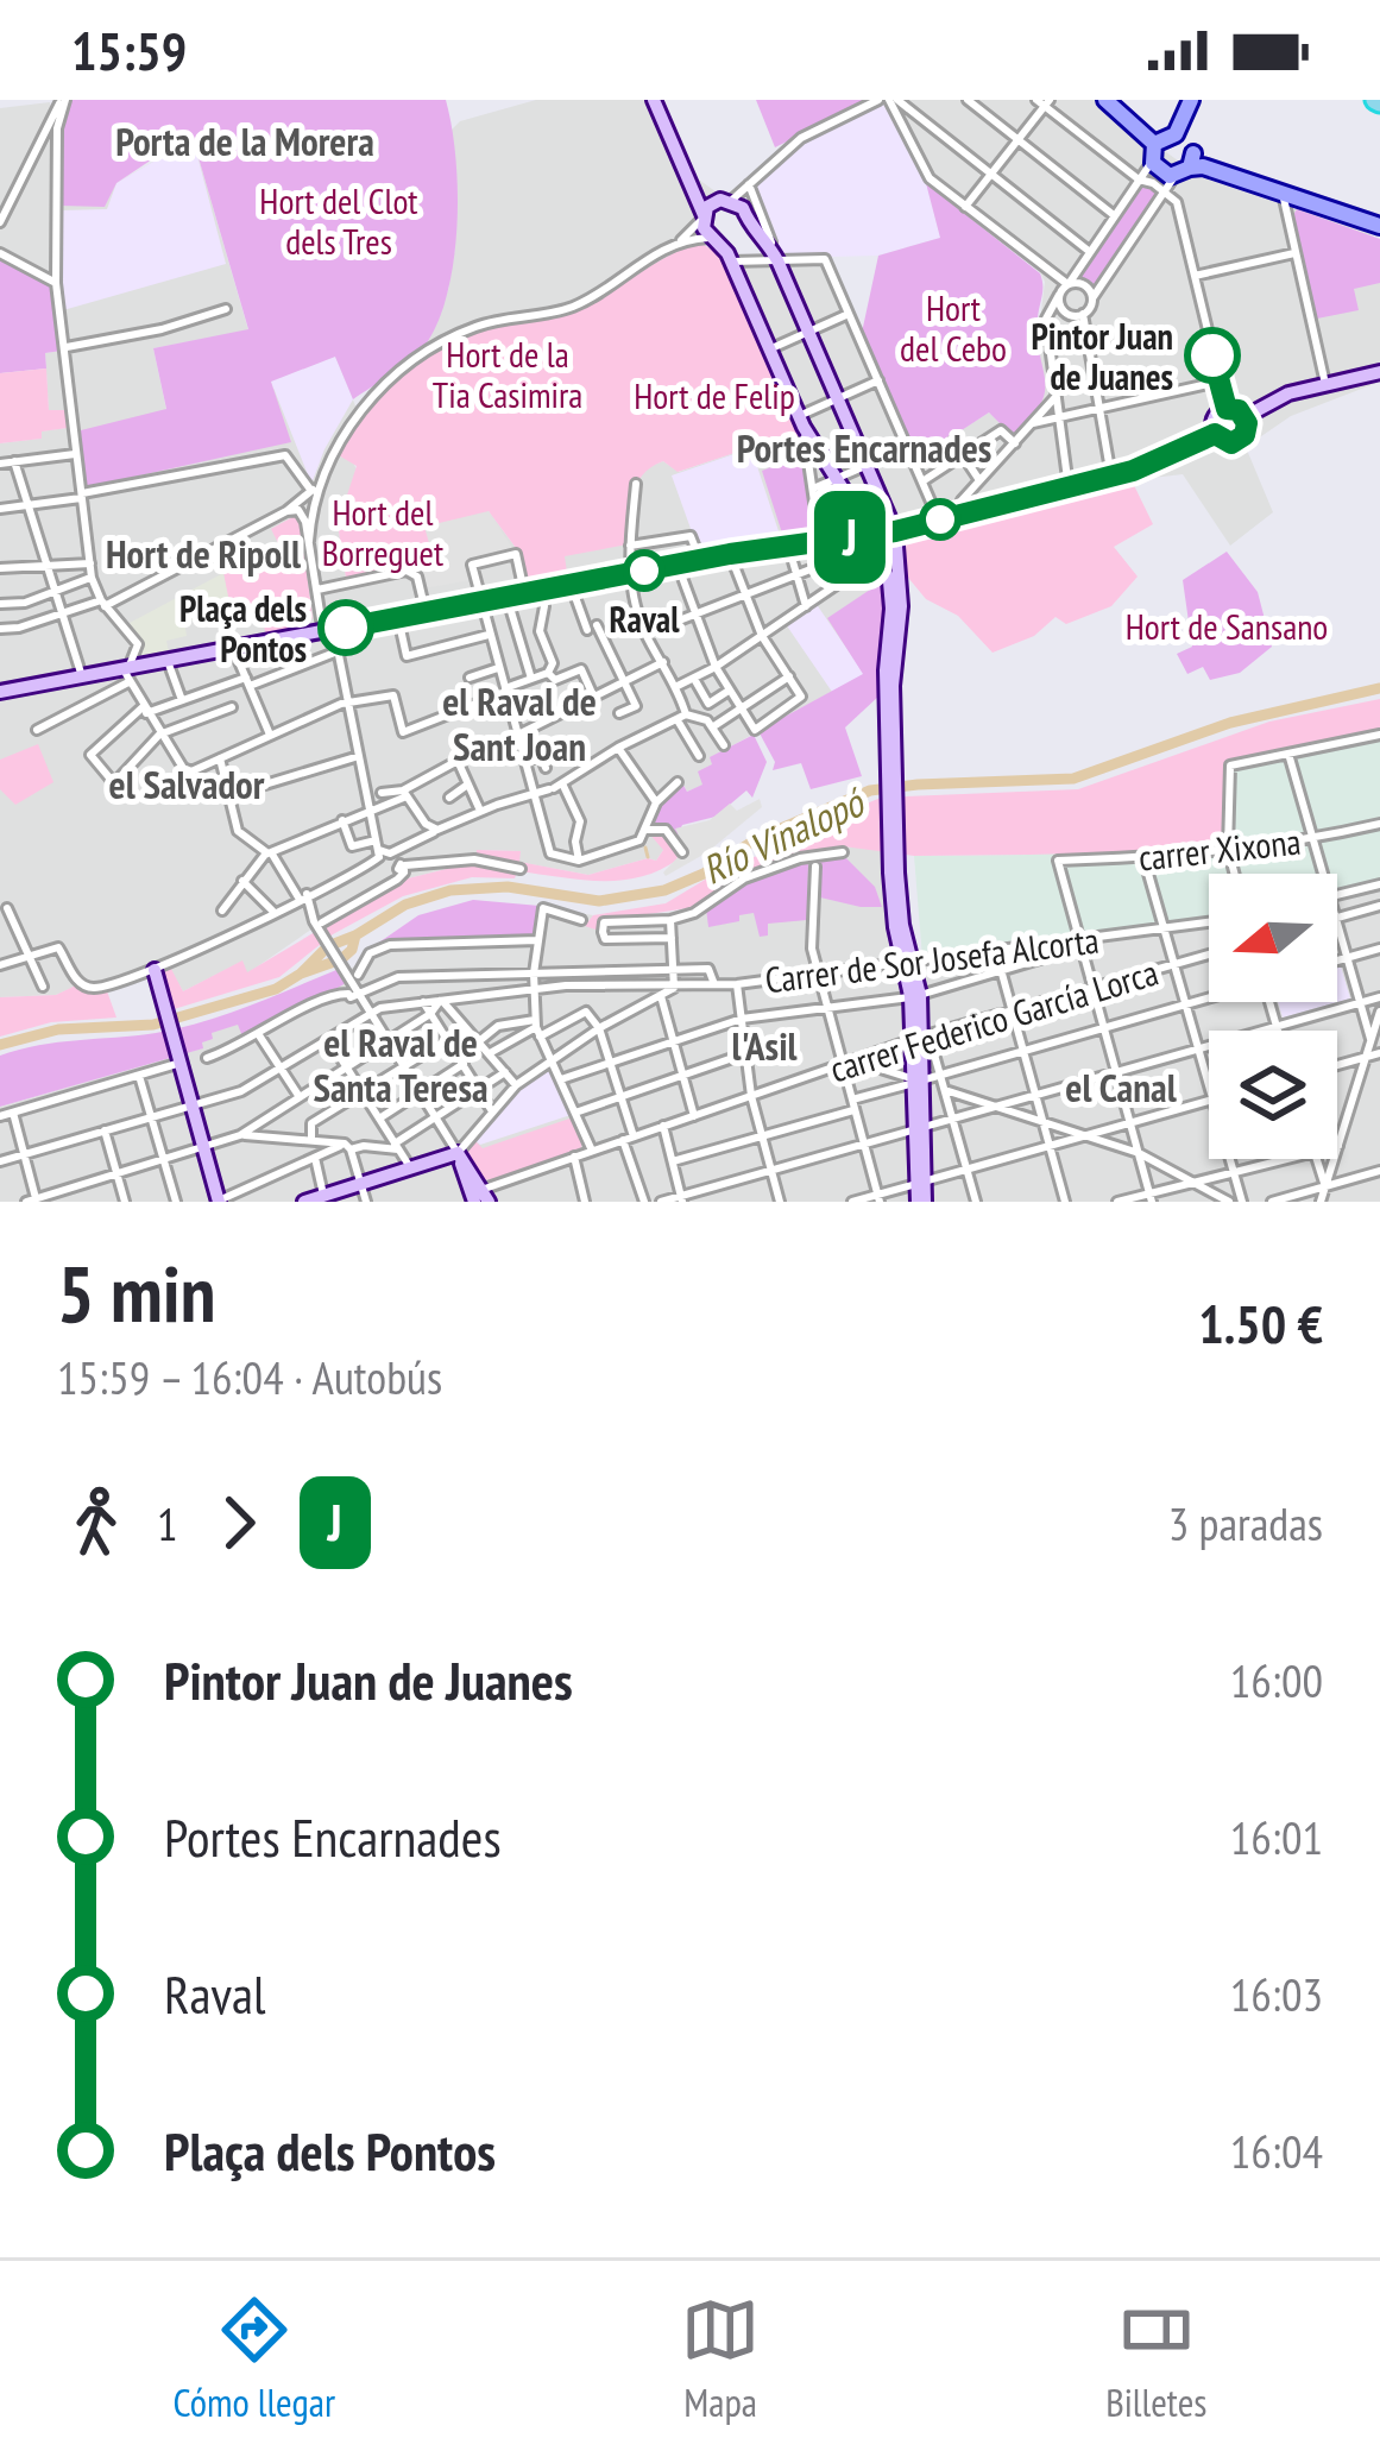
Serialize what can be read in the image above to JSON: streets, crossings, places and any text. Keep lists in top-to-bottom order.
{
  "streets": {
    "street": ["carrer Xixona", "Carrer de Sor Josefa Alcorta", "carrer Federico García Lorca"]
  },
  "crossings": [
    ["carrer Xixona", "Carrer de Sor Josefa Alcorta"]
  ],
  "districts": [
    "Porta de la Morera",
    "Portes Encarnades",
    "Hort de Ripoll",
    "el Raval de Sant Joan",
    "el Salvador",
    "el Raval de Santa Teresa",
    "l'Asil",
    "el Canal"
  ],
  "water": ["Río Vinalopó"],
  "parks": [
    "Hort del Clot dels Tres",
    "Hort del Cebo",
    "Hort de la Tia Casimira",
    "Hort de Felip",
    "Hort del Borreguet",
    "Hort de Sansano"
  ],
  "places": ["Pintor Juan de Juanes", "Raval", "Plaça dels Pontos"],
  "lines": ["bus line J"],
  "north": "left",
  "page": {
    "status": "15:59",
    "on_map": "J",
    "heading": ["5 min", "15:59 – 16:04 · Autobús", "1.50 €"],
    "legs": ["1", "J", "3 paradas"],
    "list": [
      {
        "name": "Pintor Juan de Juanes",
        "value": "16:00"
      },
      {
        "name": "Portes Encarnades",
        "value": "16:01"
      },
      {
        "name": "Raval",
        "value": "16:03"
      },
      {
        "name": "Plaça dels Pontos",
        "value": "16:04"
      }
    ],
    "tabs": ["Cómo llegar", "Mapa", "Billetes"]
  }
}
